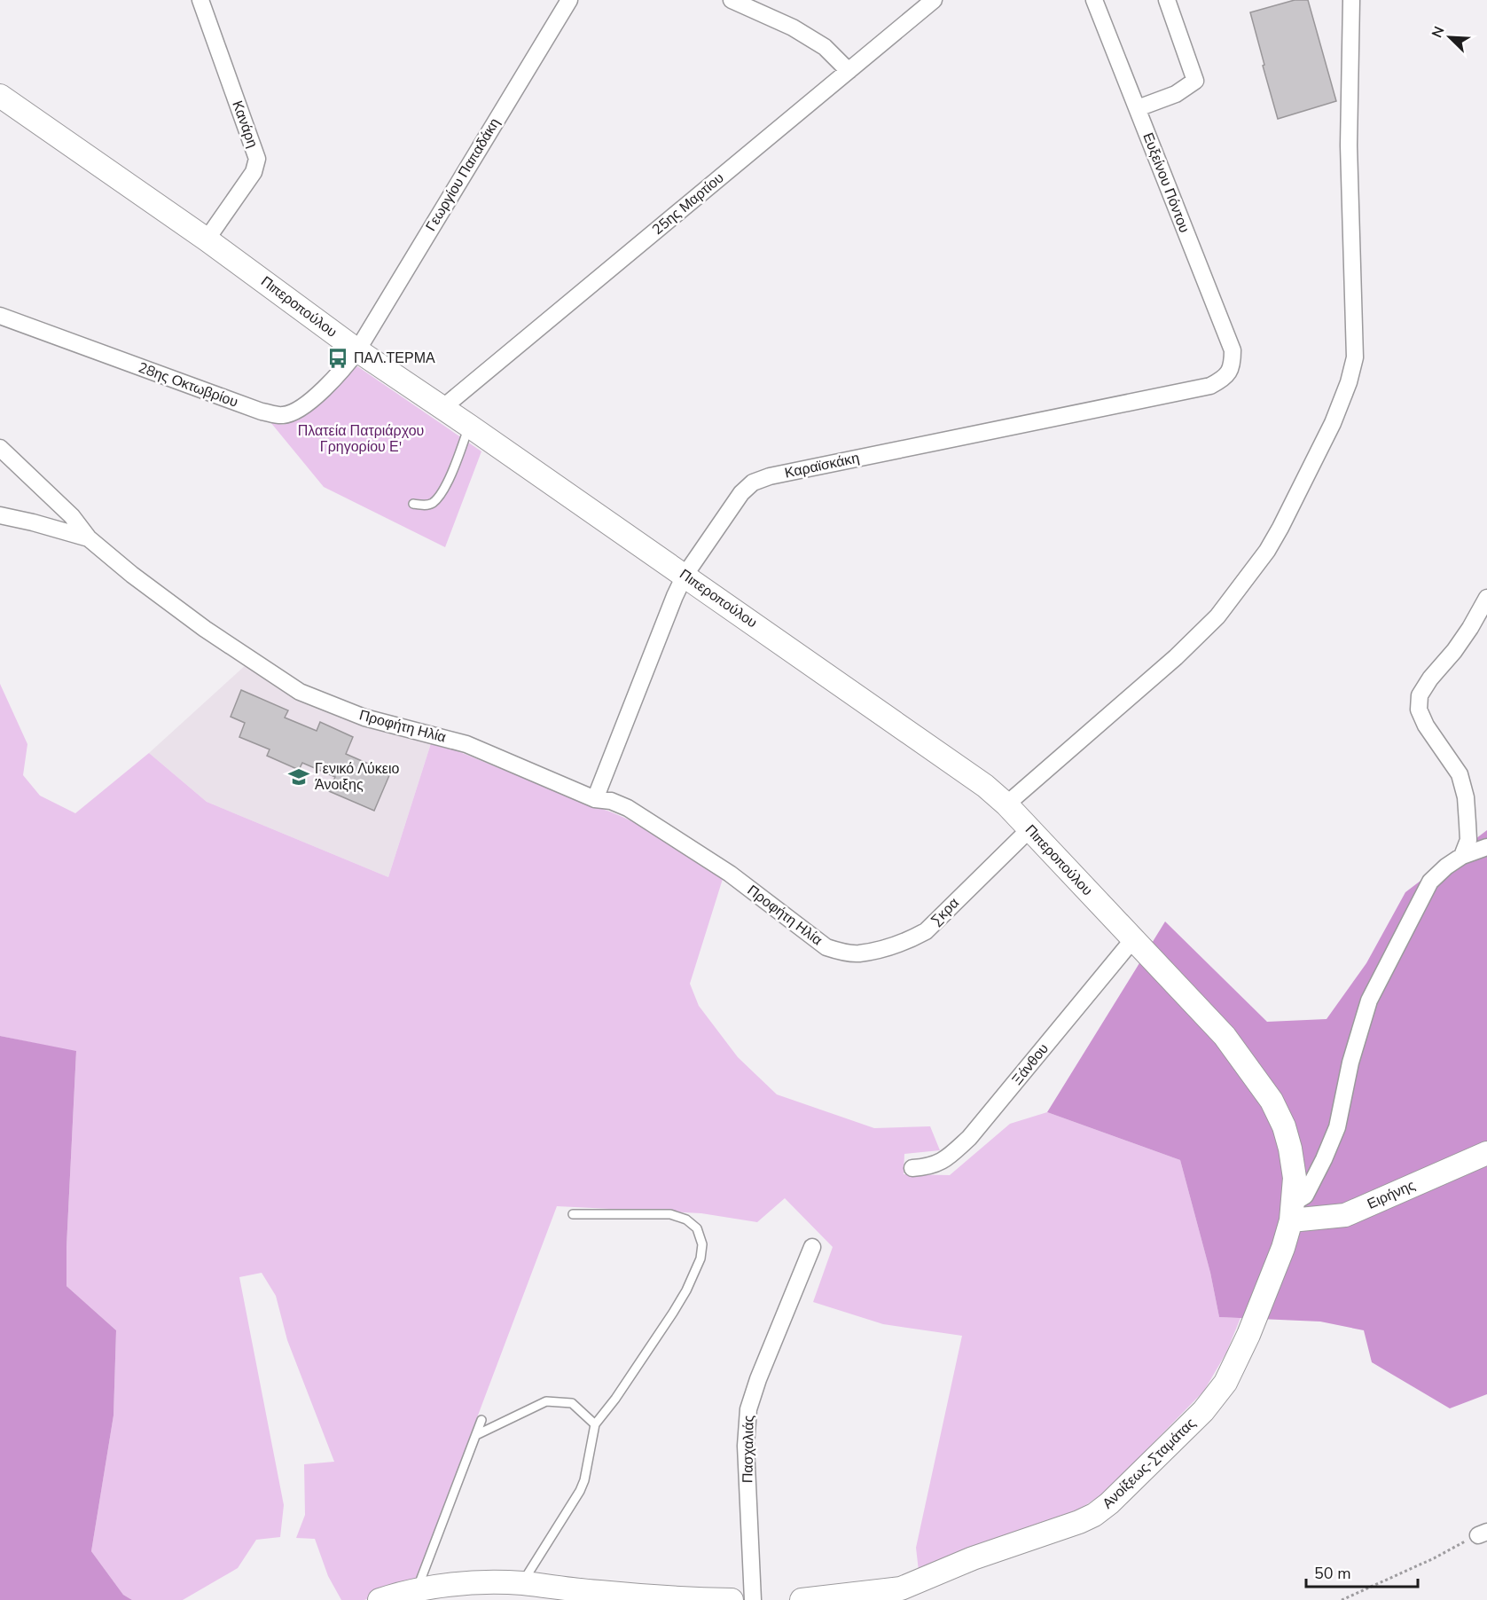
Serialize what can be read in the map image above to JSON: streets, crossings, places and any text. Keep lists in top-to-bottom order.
{
  "streets": {
    "street": [
      "Κανάρη",
      "Γεωργίου Παπαδάκη",
      "Ευξείνου Πόντου",
      "25ης Μαρτίου",
      "Πιπεροπούλου",
      "28ης Οκτωβρίου",
      "Καραϊσκάκη",
      "Προφήτη Ηλία",
      "Σκρα",
      "Ξάνθου",
      "Ειρήνης",
      "Πασχαλιάς",
      "Ανοίξεως-Σταμάτας"
    ]
  },
  "crossings": [
    ["Κανάρη", "Πιπεροπούλου"],
    ["Γεωργίου Παπαδάκη", "Πιπεροπούλου"],
    ["Γεωργίου Παπαδάκη", "28ης Οκτωβρίου"],
    ["Ευξείνου Πόντου", "Καραϊσκάκη"],
    ["25ης Μαρτίου", "Πιπεροπούλου"],
    ["Πιπεροπούλου", "28ης Οκτωβρίου"],
    ["Πιπεροπούλου", "Καραϊσκάκη"],
    ["Πιπεροπούλου", "Σκρα"],
    ["Πιπεροπούλου", "Ξάνθου"],
    ["Πιπεροπούλου", "Ειρήνης"],
    ["Πιπεροπούλου", "Ανοίξεως-Σταμάτας"],
    ["Καραϊσκάκη", "Προφήτη Ηλία"],
    ["Προφήτη Ηλία", "Σκρα"],
    ["Ειρήνης", "Ανοίξεως-Σταμάτας"]
  ],
  "parks": ["Πλατεία Πατριάρχου Γρηγορίου Ε'"],
  "places": {
    "bus stop": ["ΠΑΛ.ΤΕΡΜΑ"],
    "school or university": ["Γενικό Λύκειο Άνοιξης"]
  },
  "scale_bar": "50 m",
  "north": "top left"
}
